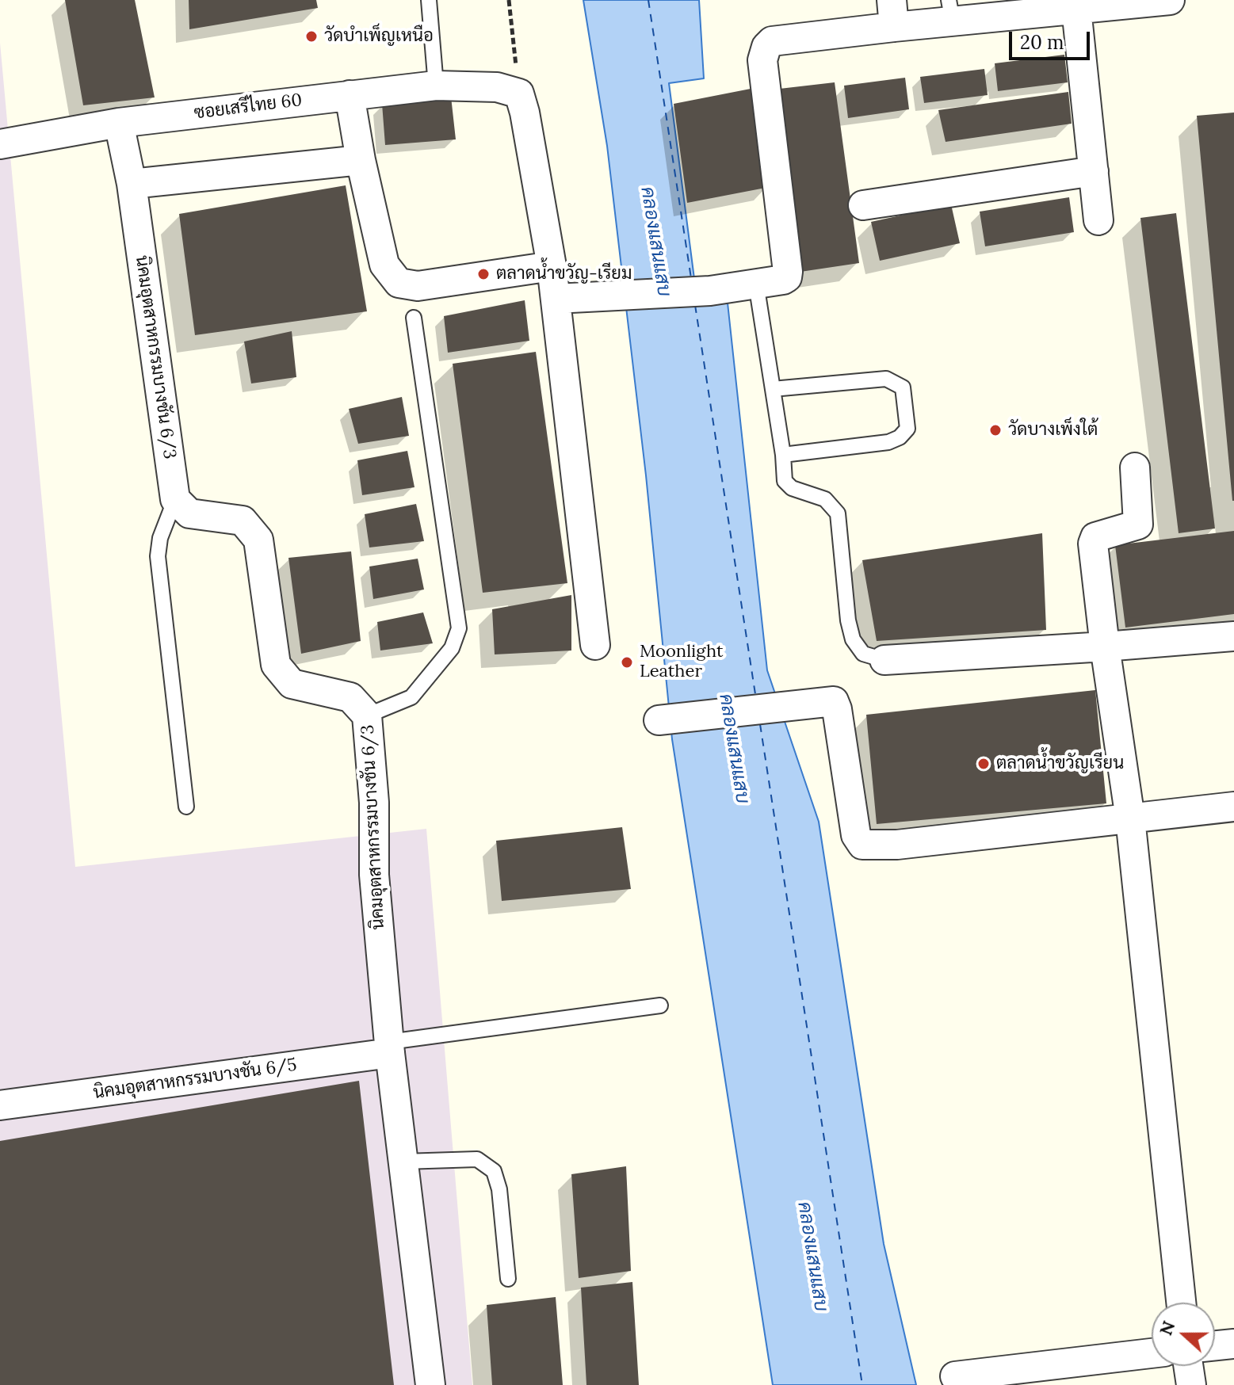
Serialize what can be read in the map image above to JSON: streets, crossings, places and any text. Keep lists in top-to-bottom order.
{
  "streets": {
    "street": ["ซอยเสรีไทย 60", "นิคมอุตสาหกรรมบางชัน 6/3", "นิคมอุตสาหกรรมบางชัน 6/5"]
  },
  "crossings": [
    ["ซอยเสรีไทย 60", "นิคมอุตสาหกรรมบางชัน 6/3"],
    ["นิคมอุตสาหกรรมบางชัน 6/3", "นิคมอุตสาหกรรมบางชัน 6/5"]
  ],
  "water": ["คลองแสนแสบ"],
  "places": [
    "วัดบำเพ็ญเหนือ",
    "ตลาดน้ำขวัญ-เรียม",
    "วัดบางเพ็งใต้",
    "Moonlight Leather",
    "ตลาดน้ำขวัญเรียน"
  ],
  "scale_bar": "20 m",
  "north": "left"
}
